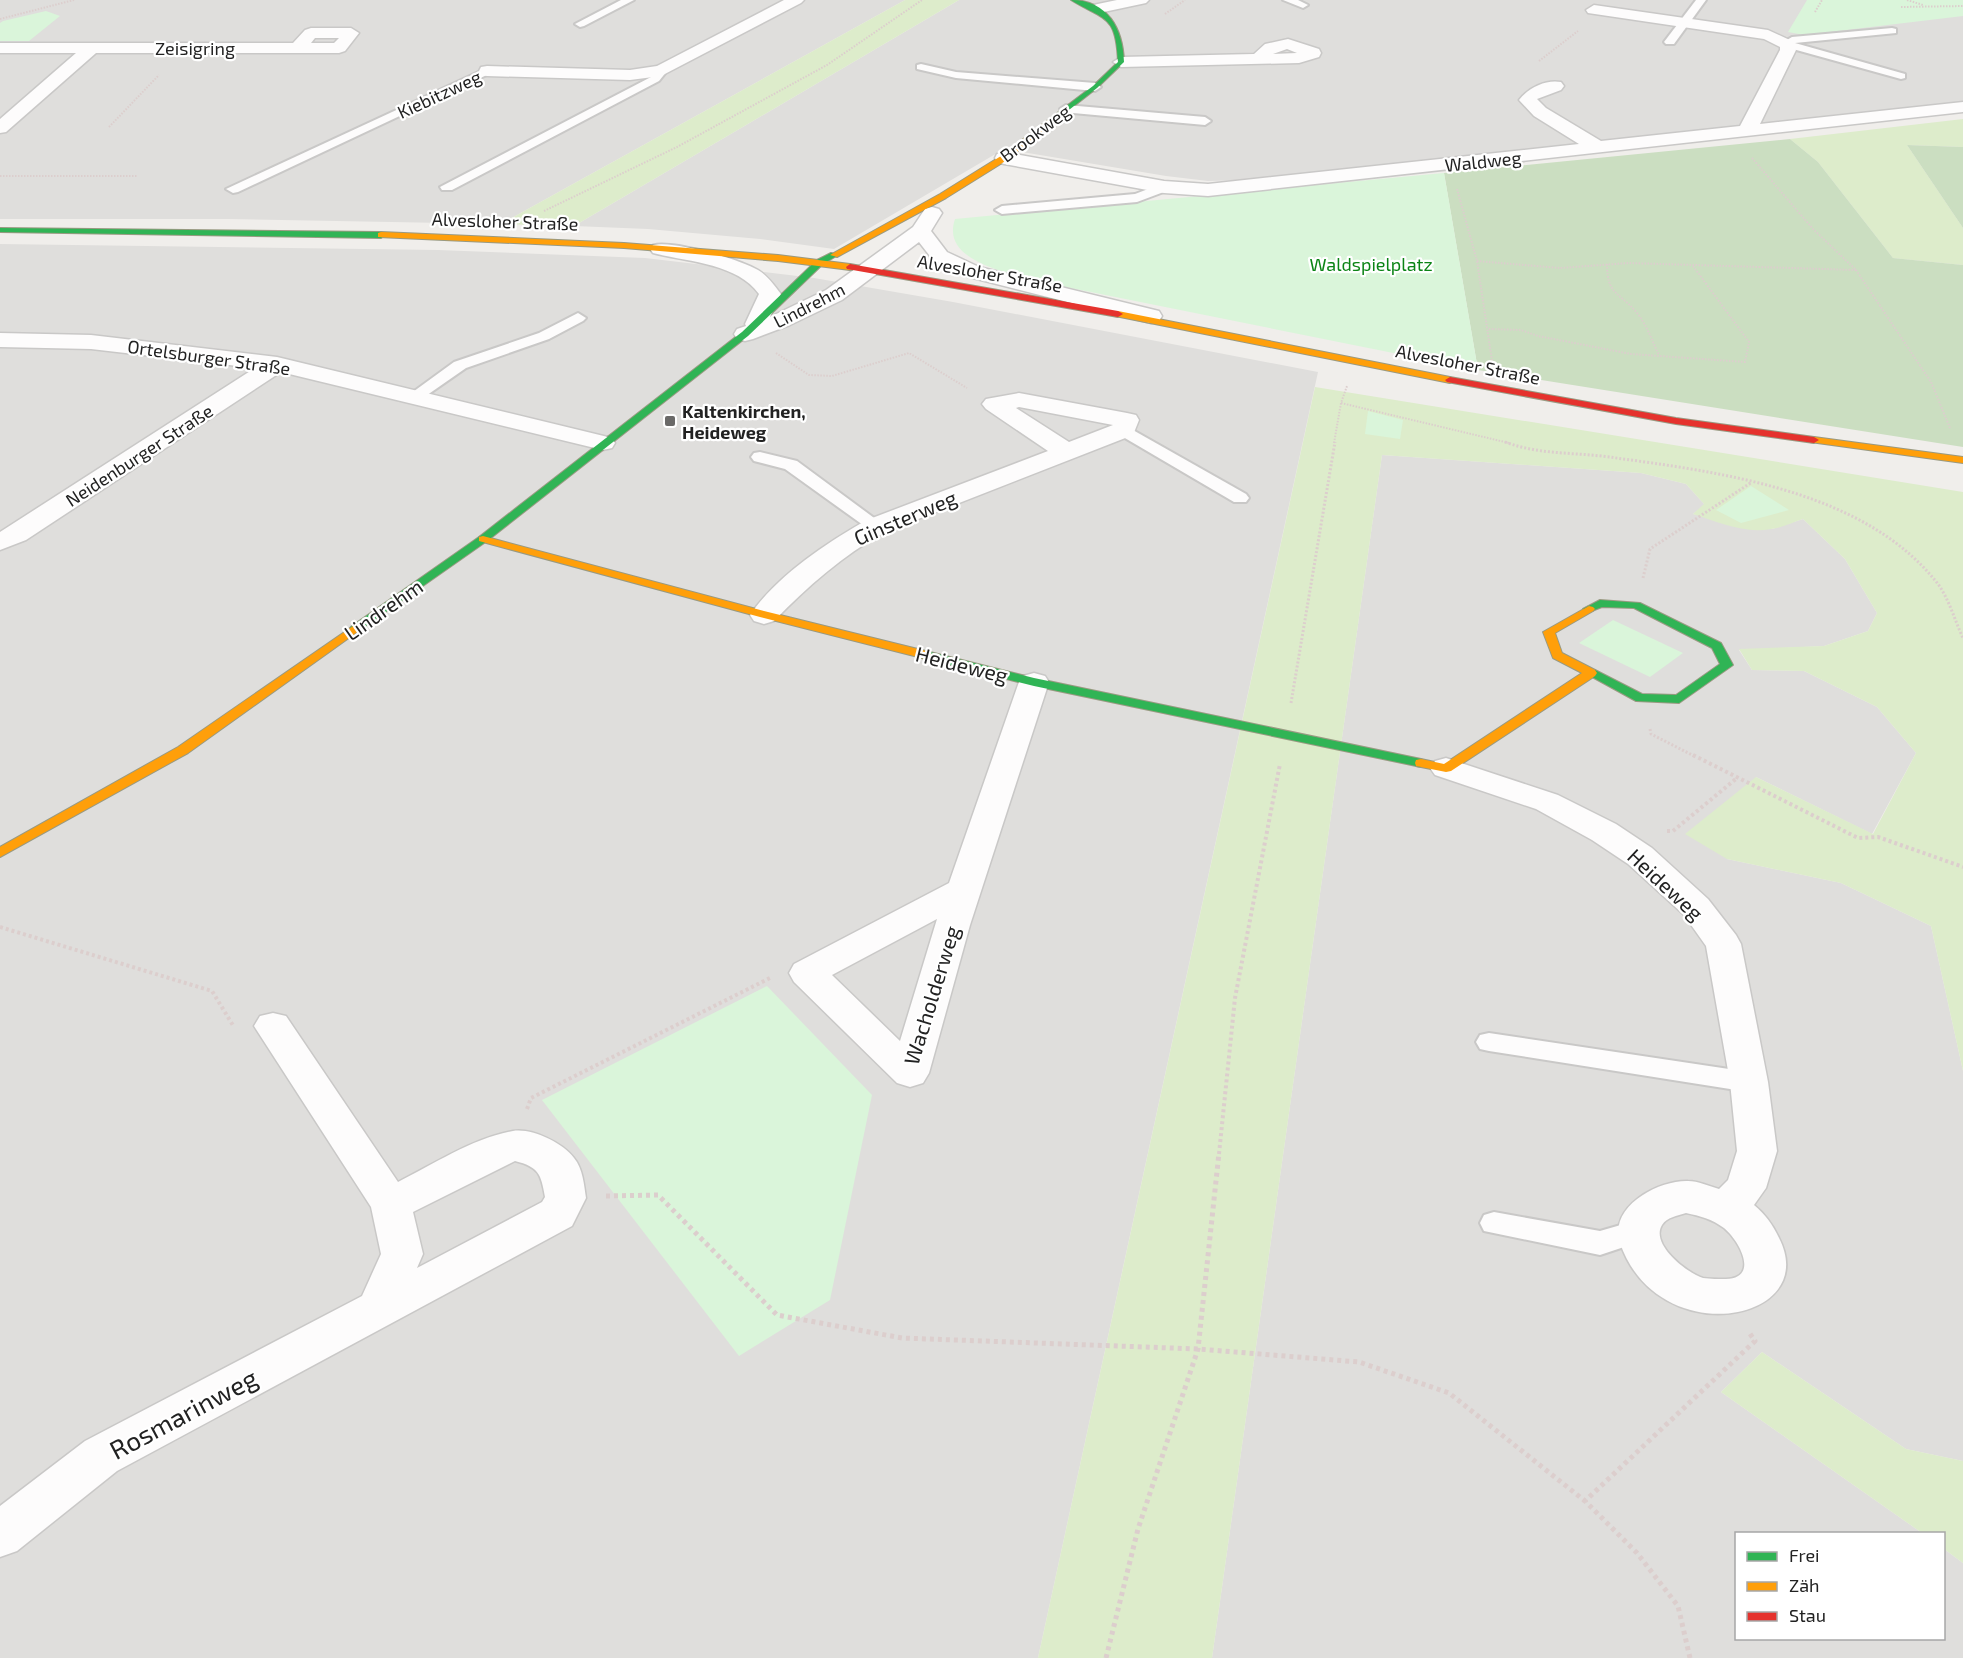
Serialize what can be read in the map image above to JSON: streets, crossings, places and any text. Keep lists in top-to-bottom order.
{
  "streets": {
    "street": [
      "Zeisigring",
      "Kiebitzweg",
      "Brookweg",
      "Waldweg",
      "Alvesloher Straße",
      "Lindrehm",
      "Ortelsburger Straße",
      "Neidenburger Straße",
      "Ginsterweg",
      "Heideweg",
      "Wacholderweg",
      "Rosmarinweg"
    ]
  },
  "crossings": [
    ["Brookweg", "Waldweg"],
    ["Brookweg", "Alvesloher Straße"],
    ["Brookweg", "Lindrehm"],
    ["Alvesloher Straße", "Lindrehm"],
    ["Lindrehm", "Ortelsburger Straße"],
    ["Lindrehm", "Heideweg"],
    ["Ortelsburger Straße", "Neidenburger Straße"],
    ["Ginsterweg", "Heideweg"],
    ["Heideweg", "Wacholderweg"]
  ],
  "parks": ["Waldspielplatz"],
  "places": {
    "transit": ["Kaltenkirchen, Heideweg"]
  },
  "legend": ["Frei", "Zäh", "Stau"]
}
